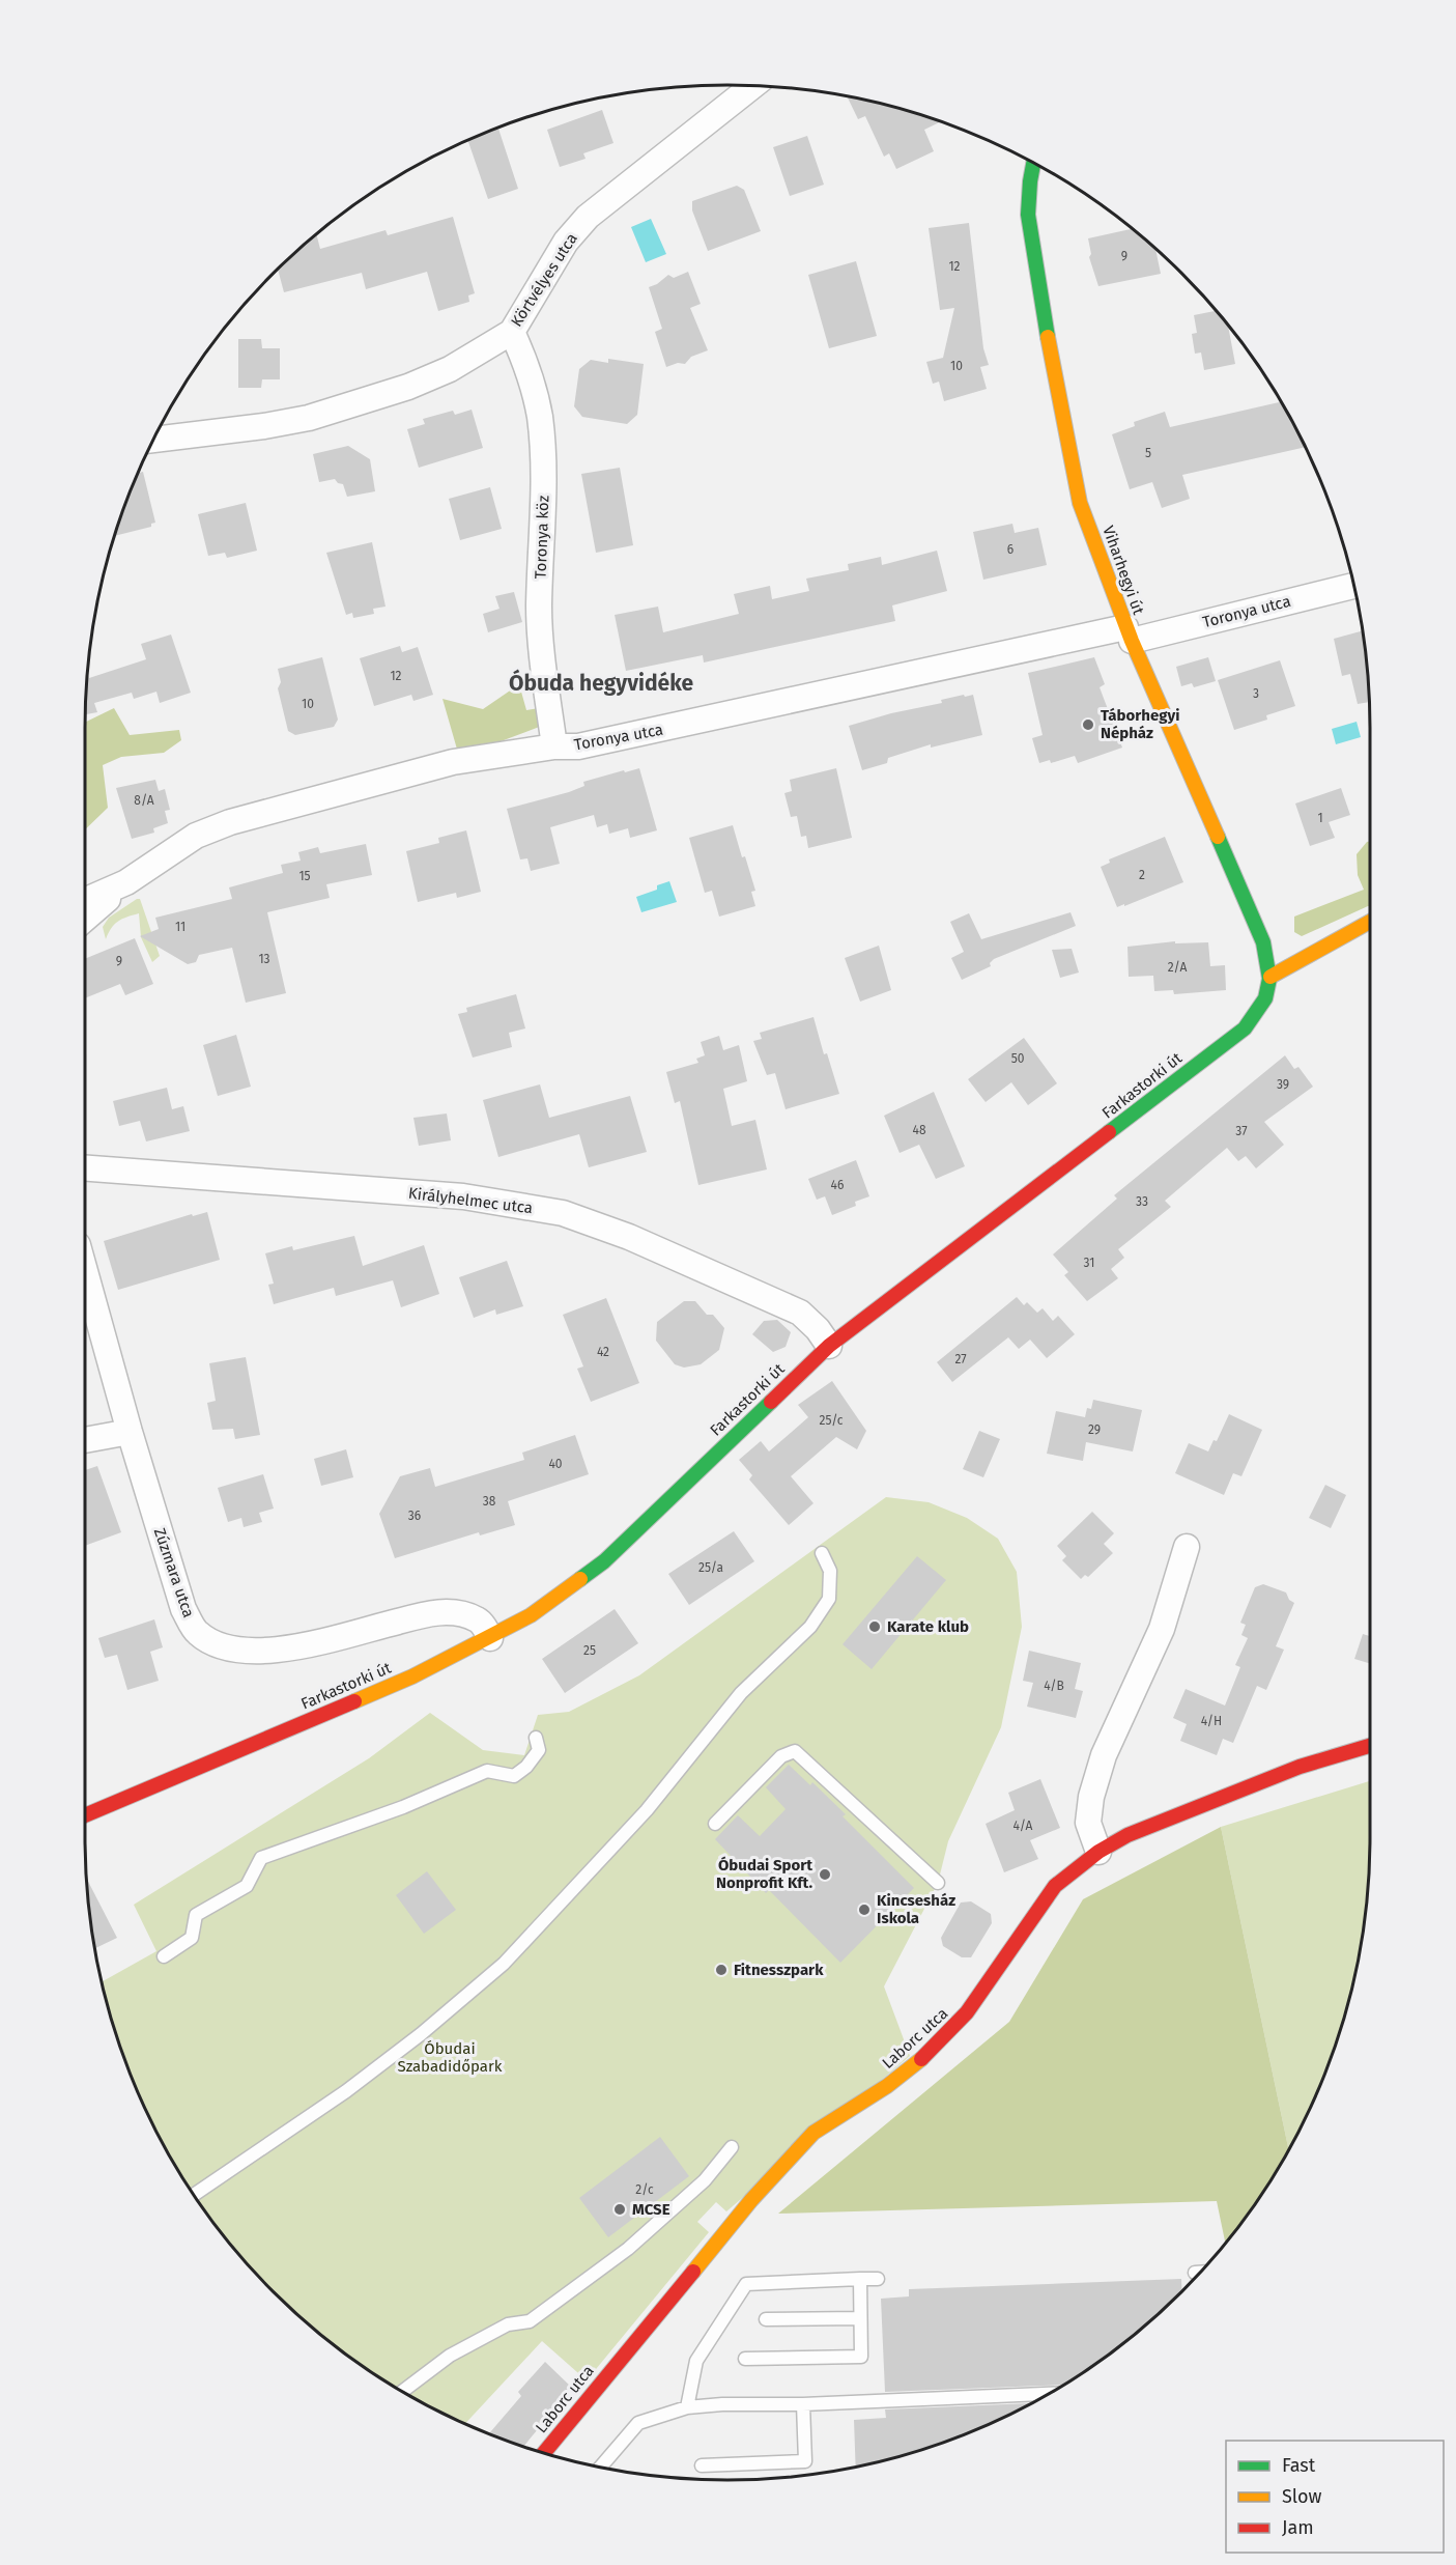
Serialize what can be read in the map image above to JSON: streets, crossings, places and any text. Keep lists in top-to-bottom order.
{
  "streets": {
    "street": [
      "Körtvélyes utca",
      "Toronya köz",
      "Viharhegyi út",
      "Toronya utca",
      "Farkastorki út",
      "Királyhelmec utca",
      "Zúzmara utca",
      "Laborc utca"
    ]
  },
  "crossings": [
    ["Körtvélyes utca", "Toronya köz"],
    ["Toronya köz", "Toronya utca"],
    ["Viharhegyi út", "Toronya utca"],
    ["Viharhegyi út", "Farkastorki út"],
    ["Farkastorki út", "Királyhelmec utca"],
    ["Farkastorki út", "Zúzmara utca"]
  ],
  "districts": ["Óbuda hegyvidéke"],
  "parks": ["Óbudai Szabadidőpark"],
  "places": [
    "Táborhegyi Népház",
    "Karate klub",
    "Óbudai Sport Nonprofit Kft.",
    "Kincsesház Iskola",
    "Fitnesszpark",
    "MCSE"
  ],
  "house_numbers": [
    "9",
    "12",
    "10",
    "5",
    "6",
    "12",
    "3",
    "10",
    "8/A",
    "1",
    "2",
    "15",
    "11",
    "13",
    "9",
    "2/A",
    "50",
    "39",
    "48",
    "37",
    "46",
    "33",
    "31",
    "42",
    "27",
    "25/c",
    "29",
    "40",
    "38",
    "36",
    "25/a",
    "25",
    "4/B",
    "4/H",
    "4/A",
    "2/c"
  ],
  "legend": ["Fast", "Slow", "Jam"]
}
